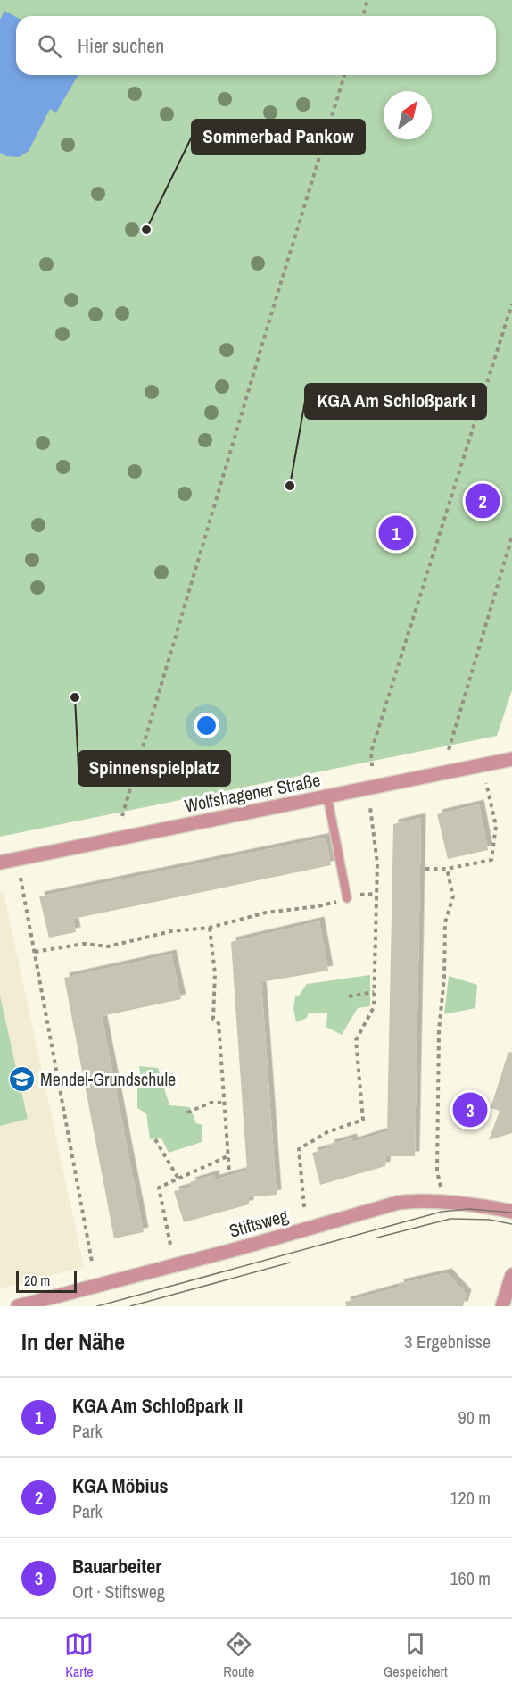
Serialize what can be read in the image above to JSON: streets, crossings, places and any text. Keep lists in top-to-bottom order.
{
  "streets": {
    "street": ["Wolfshagener Straße", "Stiftsweg"]
  },
  "places": {
    "other": ["Sommerbad Pankow", "KGA Am Schloßpark I", "Spinnenspielplatz"],
    "school or university": ["Mendel-Grundschule"]
  },
  "scale_bar": "20 m",
  "north": "top right",
  "page": {
    "search": "Hier suchen",
    "pins": ["2", "1", "3"],
    "scale": "20 m",
    "heading": ["In der Nähe", "3 Ergebnisse"],
    "list": [
      {
        "mark": "1",
        "name": "KGA Am Schloßpark II",
        "note": "Park",
        "value": "90 m"
      },
      {
        "mark": "2",
        "name": "KGA Möbius",
        "note": "Park",
        "value": "120 m"
      },
      {
        "mark": "3",
        "name": "Bauarbeiter",
        "note": "Ort · Stiftsweg",
        "value": "160 m"
      }
    ],
    "nav": ["Karte", "Route", "Gespeichert"]
  }
}
